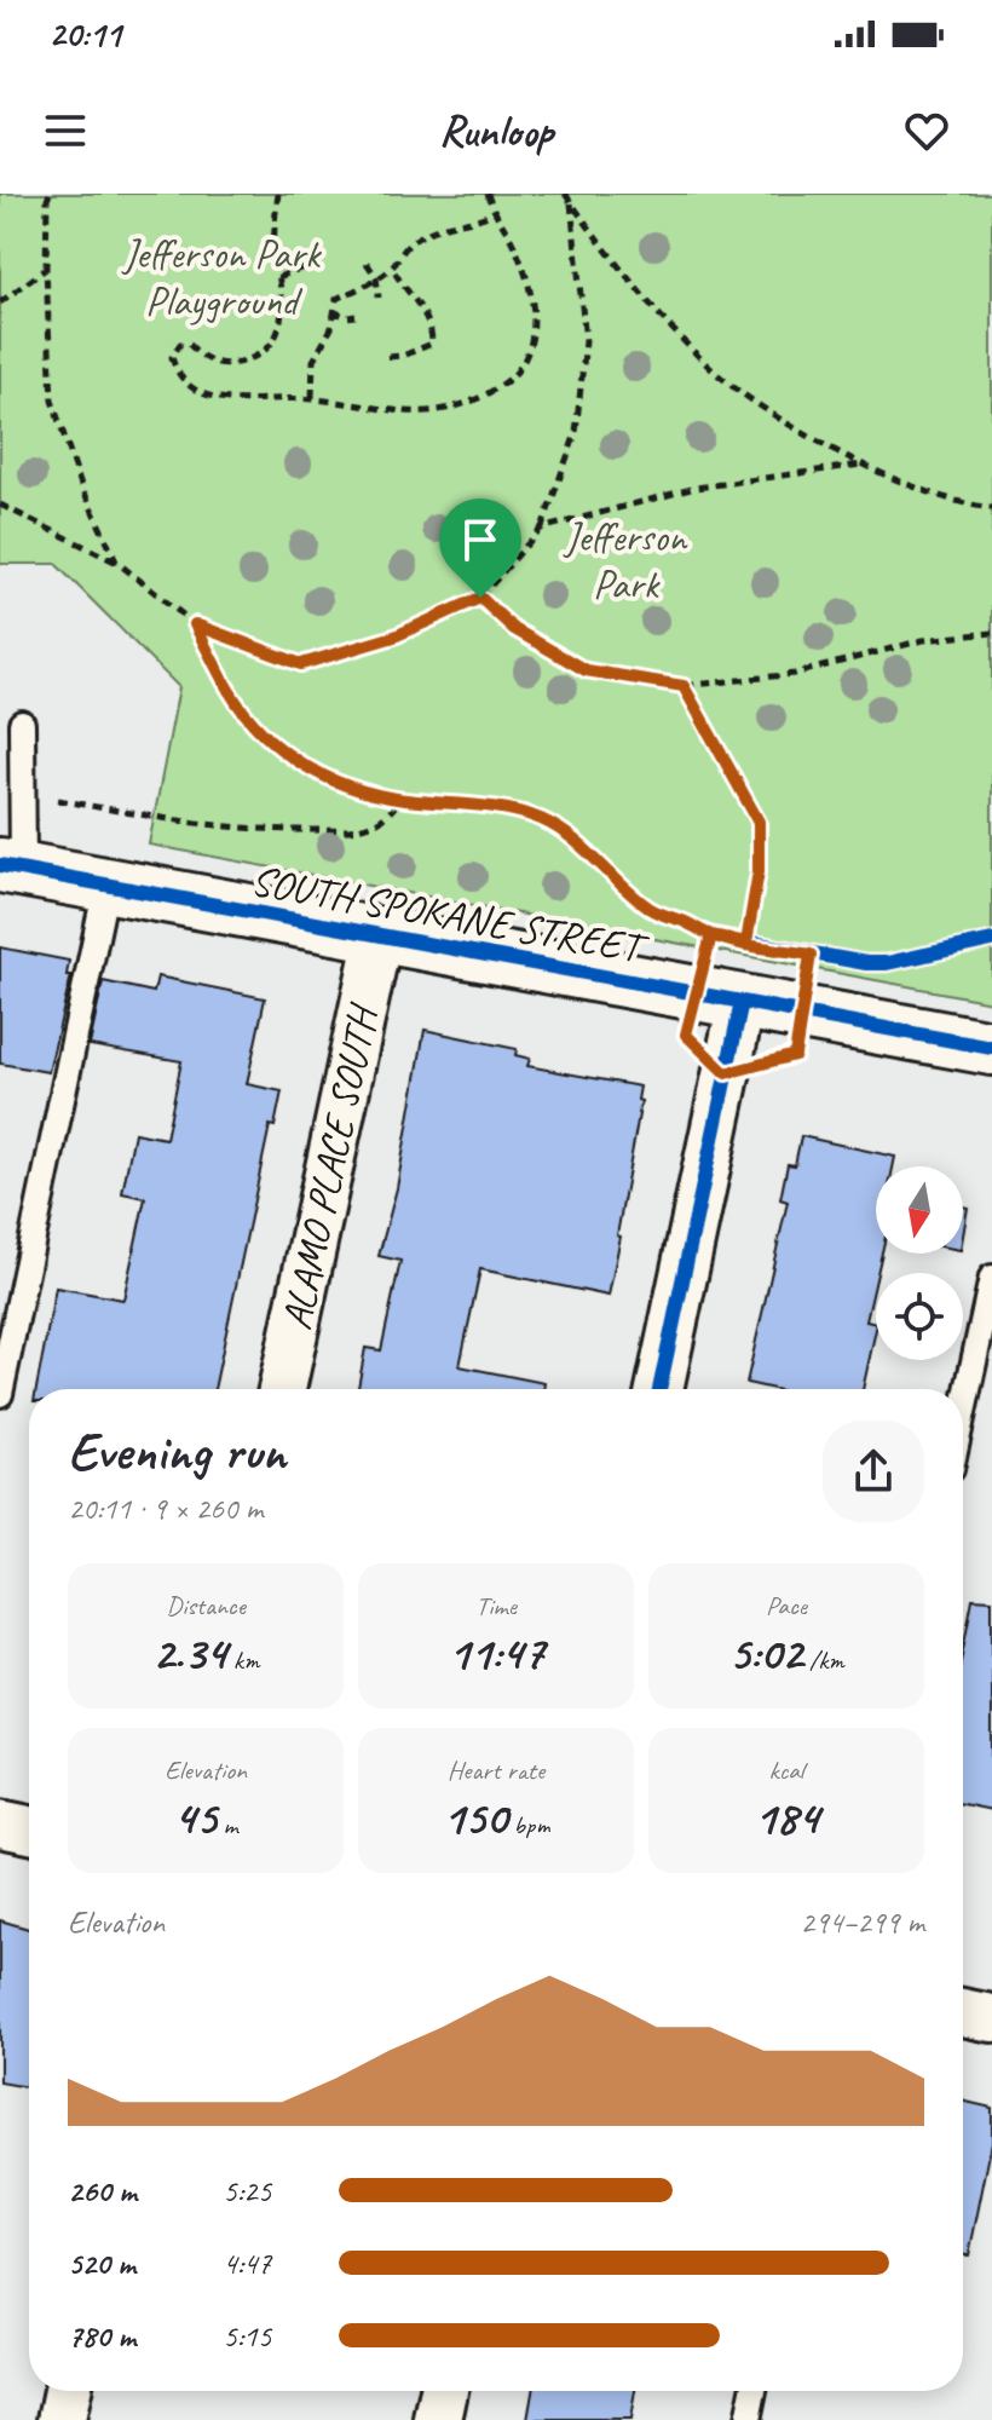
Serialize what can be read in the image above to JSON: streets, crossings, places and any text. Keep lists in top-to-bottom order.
{
  "streets": {
    "main road": ["SOUTH SPOKANE STREET"],
    "street": ["ALAMO PLACE SOUTH"]
  },
  "crossings": [
    ["SOUTH SPOKANE STREET", "ALAMO PLACE SOUTH"]
  ],
  "parks": ["Jefferson Park Playground", "Jefferson Park"],
  "north": "bottom",
  "page": {
    "status": "20:11",
    "header": "Runloop",
    "heading": ["Evening run", "20:11 · 9 × 260 m"],
    "stats": [
      ["Distance", "2.34 km"],
      ["Time", "11:47"],
      ["Pace", "5:02 /km"],
      ["Elevation", "45 m"],
      ["Heart rate", "150 bpm"],
      ["kcal", "184"]
    ],
    "chart": ["Elevation", "294–299 m"],
    "list": [
      {
        "name": "260 m",
        "note": "5:25"
      },
      {
        "name": "520 m",
        "note": "4:47"
      },
      {
        "name": "780 m",
        "note": "5:15"
      }
    ]
  }
}
